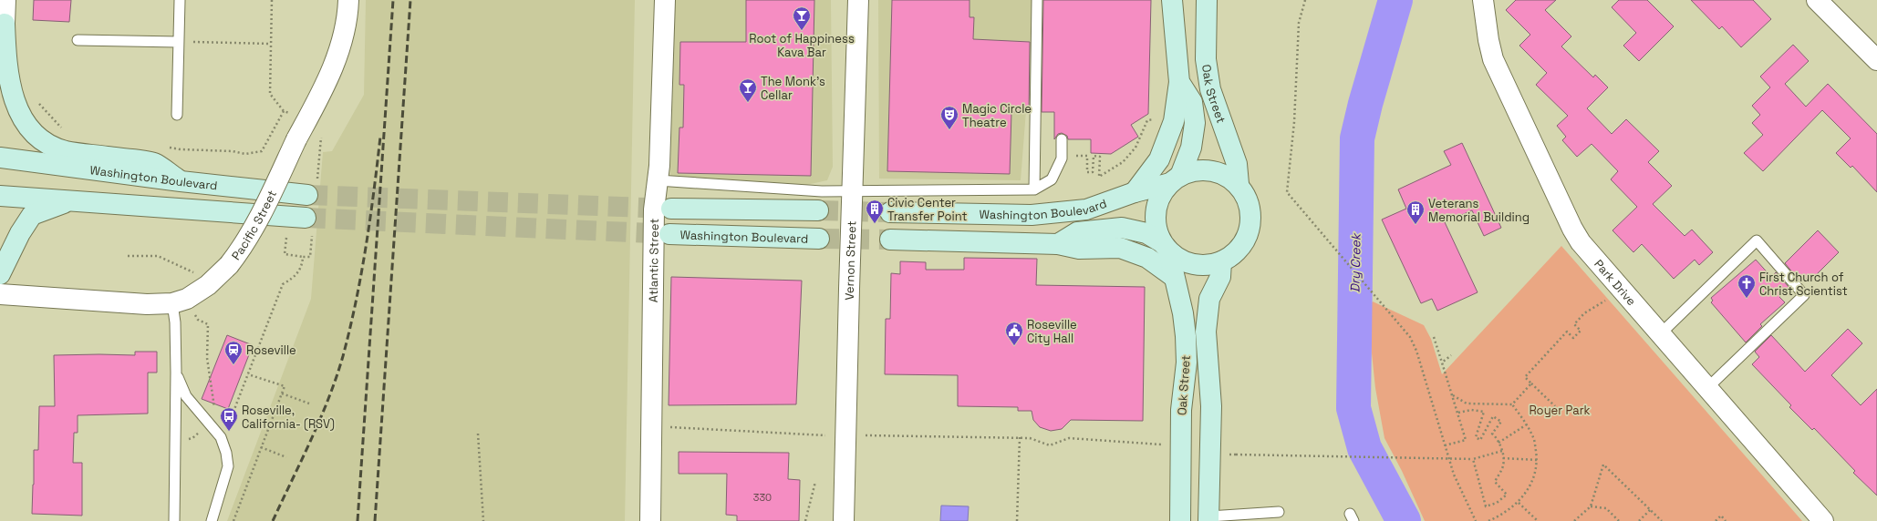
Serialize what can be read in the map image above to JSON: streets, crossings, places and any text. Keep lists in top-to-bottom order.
{
  "streets": {
    "main road": ["Oak Street", "Washington Boulevard"],
    "street": [
      "Pacific Street",
      "Atlantic Street",
      "Vernon Street",
      "Park Drive"
    ]
  },
  "crossings": [
    ["Oak Street", "Washington Boulevard"]
  ],
  "water": ["Dry Creek"],
  "parks": ["Royer Park"],
  "places": {
    "bar": ["Root of Happiness Kava Bar", "The Monk's Cellar"],
    "theatre": ["Magic Circle Theatre"],
    "building": ["Civic Center Transfer Point", "Veterans Memorial Building"],
    "church": ["First Church of Christ Scientist"],
    "public building": ["Roseville City Hall"],
    "station": ["Roseville"],
    "bus stop": ["Roseville, California- (RSV)"]
  },
  "house_numbers": ["330"]
}
